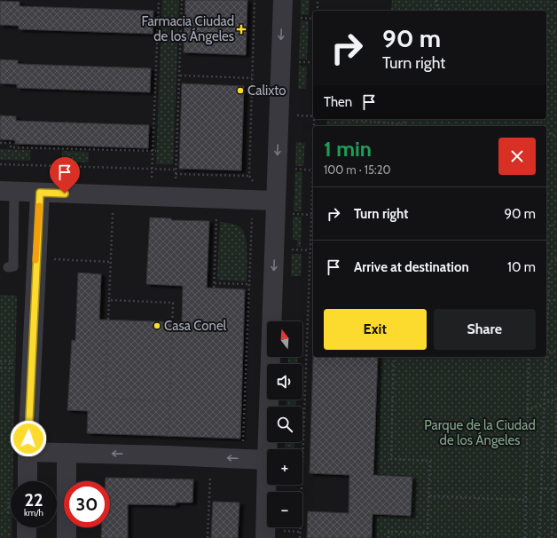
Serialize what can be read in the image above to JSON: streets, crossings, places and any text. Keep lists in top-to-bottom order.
{
  "parks": ["Parque de la Ciudad de los Ángeles"],
  "places": {
    "health": ["Farmacia Ciudad de los Ángeles"],
    "other": ["Calixto", "Casa Conel"]
  },
  "north": "top",
  "page": {
    "turn": ["90 m", "Turn right"],
    "then": "Then",
    "heading": ["1 min", "100 m · 15:20"],
    "list": [
      {
        "name": "Turn right",
        "value": "90 m"
      },
      {
        "name": "Arrive at destination",
        "value": "10 m"
      }
    ],
    "buttons": ["Exit", "Share"],
    "map_buttons": ["+", "−"],
    "speed": "22 km/h",
    "limit": "30"
  }
}
